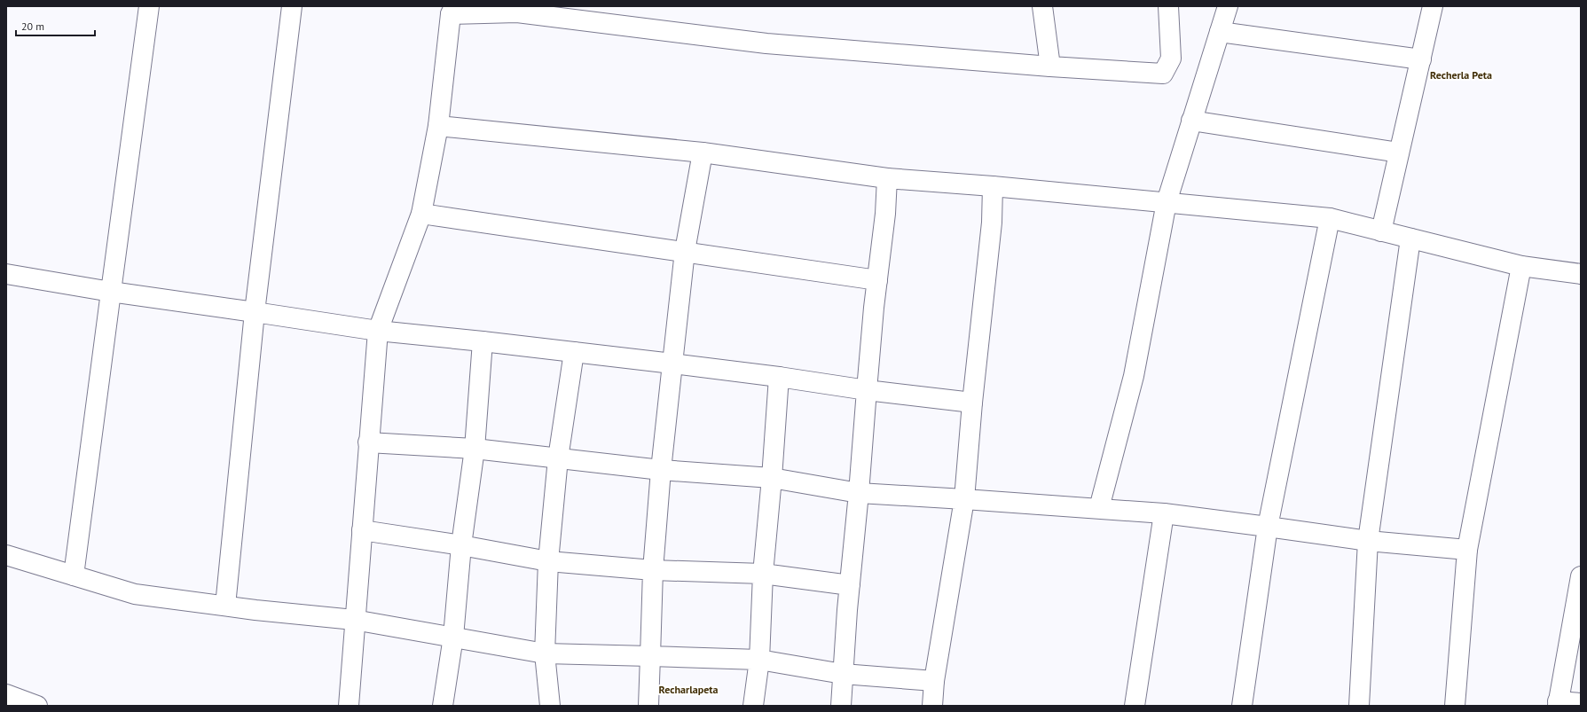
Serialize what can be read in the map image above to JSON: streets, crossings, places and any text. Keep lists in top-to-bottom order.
{
  "districts": ["Recherla Peta", "Recharlapeta"],
  "scale_bar": "20 m"
}
